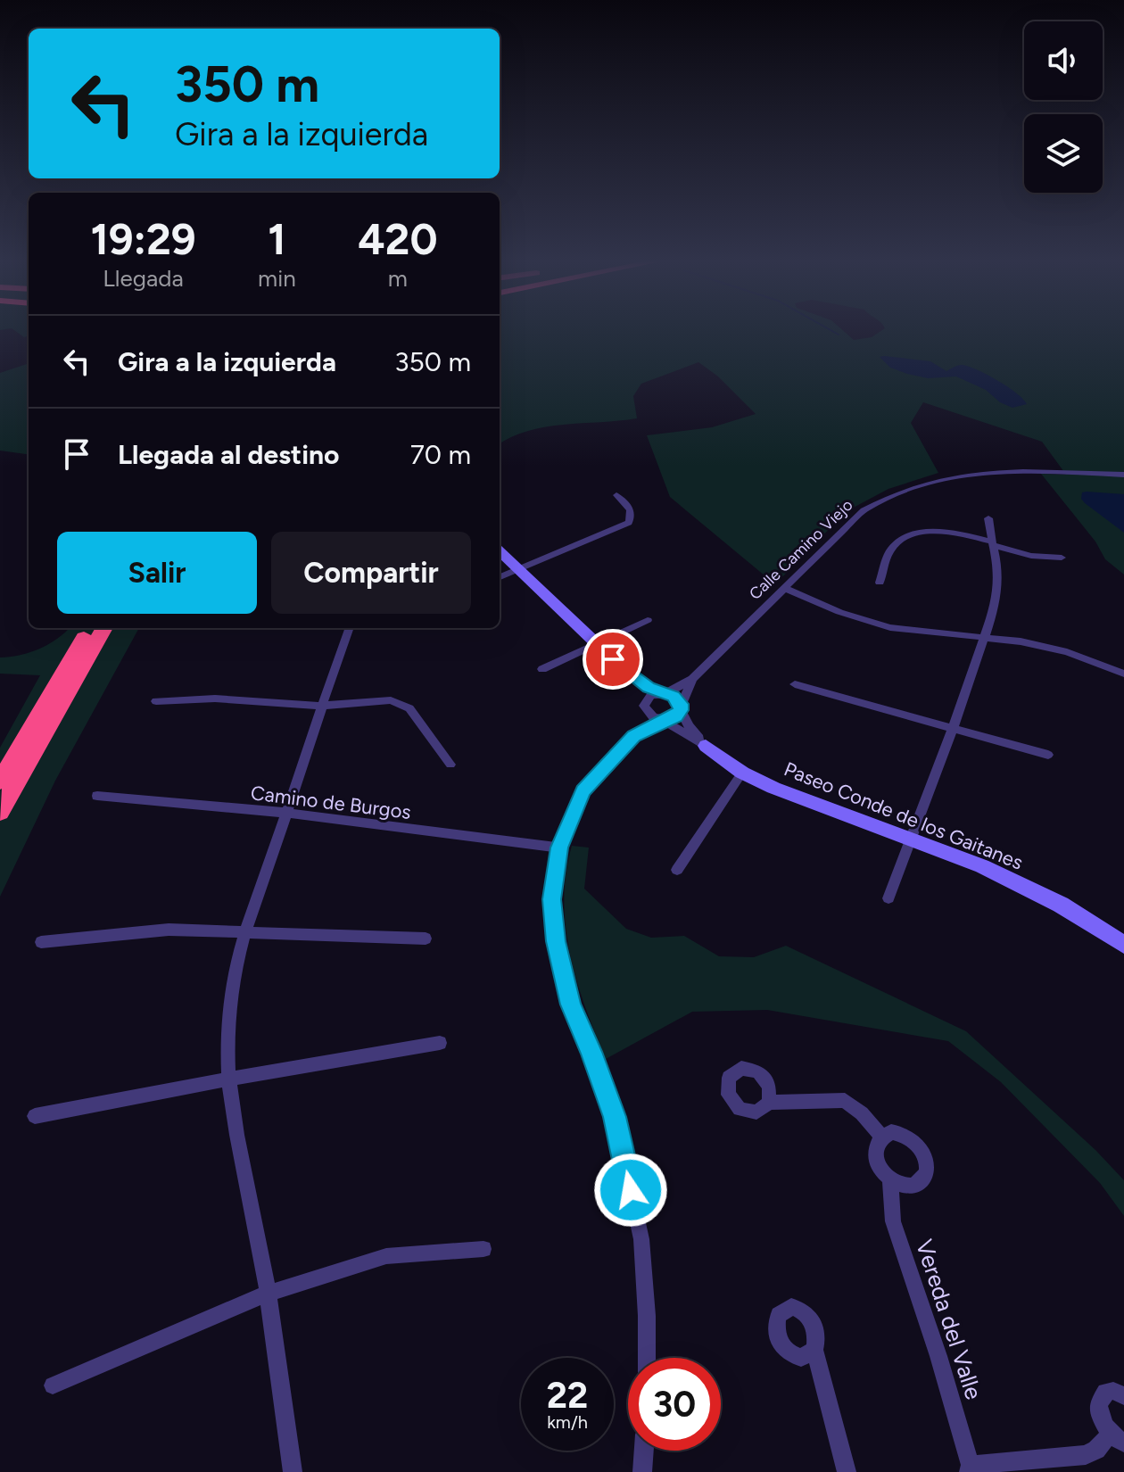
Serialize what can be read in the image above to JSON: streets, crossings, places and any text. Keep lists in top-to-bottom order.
{
  "streets": {
    "street": [
      "Calle Camino Viejo",
      "Camino de Burgos",
      "Paseo Conde de los Gaitanes",
      "Vereda del Valle"
    ]
  },
  "crossings": [
    ["Calle Camino Viejo", "Paseo Conde de los Gaitanes"]
  ],
  "page": {
    "turn": ["350 m", "Gira a la izquierda"],
    "eta": [
      "19:29",
      "Llegada",
      "1",
      "min",
      "420",
      "m"
    ],
    "list": [
      {
        "name": "Gira a la izquierda",
        "value": "350 m"
      },
      {
        "name": "Llegada al destino",
        "value": "70 m"
      }
    ],
    "buttons": ["Salir", "Compartir"],
    "speed": "22 km/h",
    "limit": "30"
  }
}
